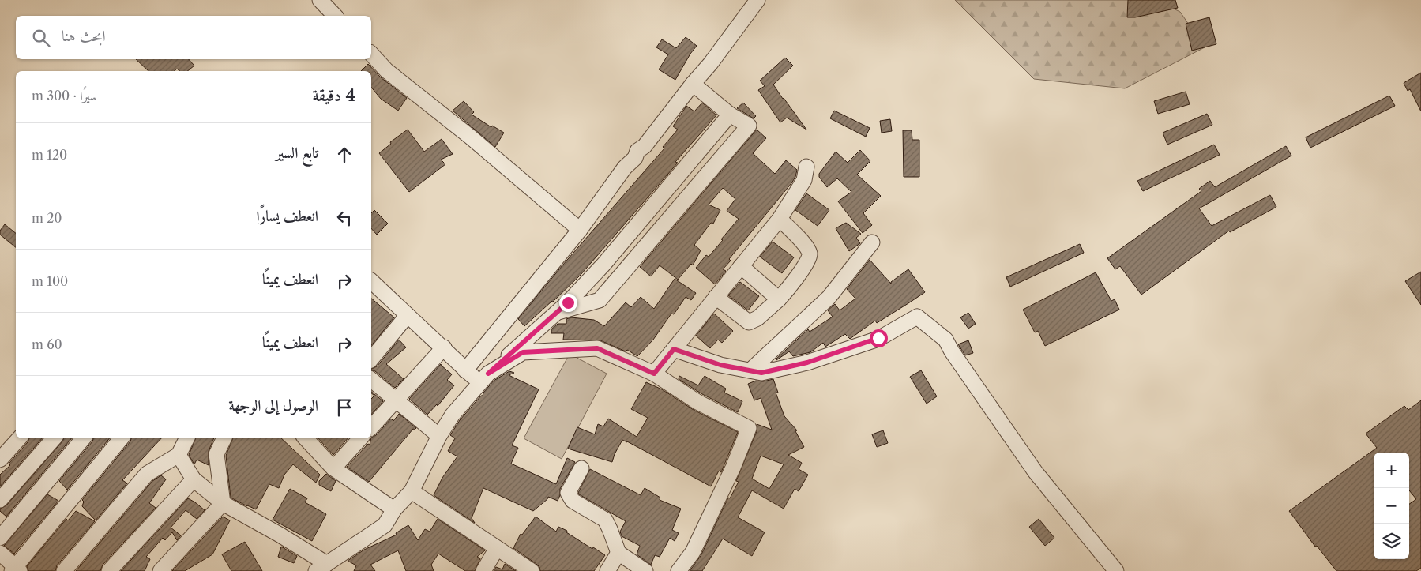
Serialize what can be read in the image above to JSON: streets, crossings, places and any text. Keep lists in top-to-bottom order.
{
  "page": {
    "search": "ابحث هنا",
    "heading": ["4 دقيقة", "سيرًا · 300 m"],
    "list": [
      ["تابع السير", "120 m"],
      ["انعطف يسارًا", "20 m"],
      ["انعطف يمينًا", "100 m"],
      ["انعطف يمينًا", "60 m"],
      "الوصول إلى الوجهة"
    ],
    "map_buttons": ["+", "−"]
  }
}
